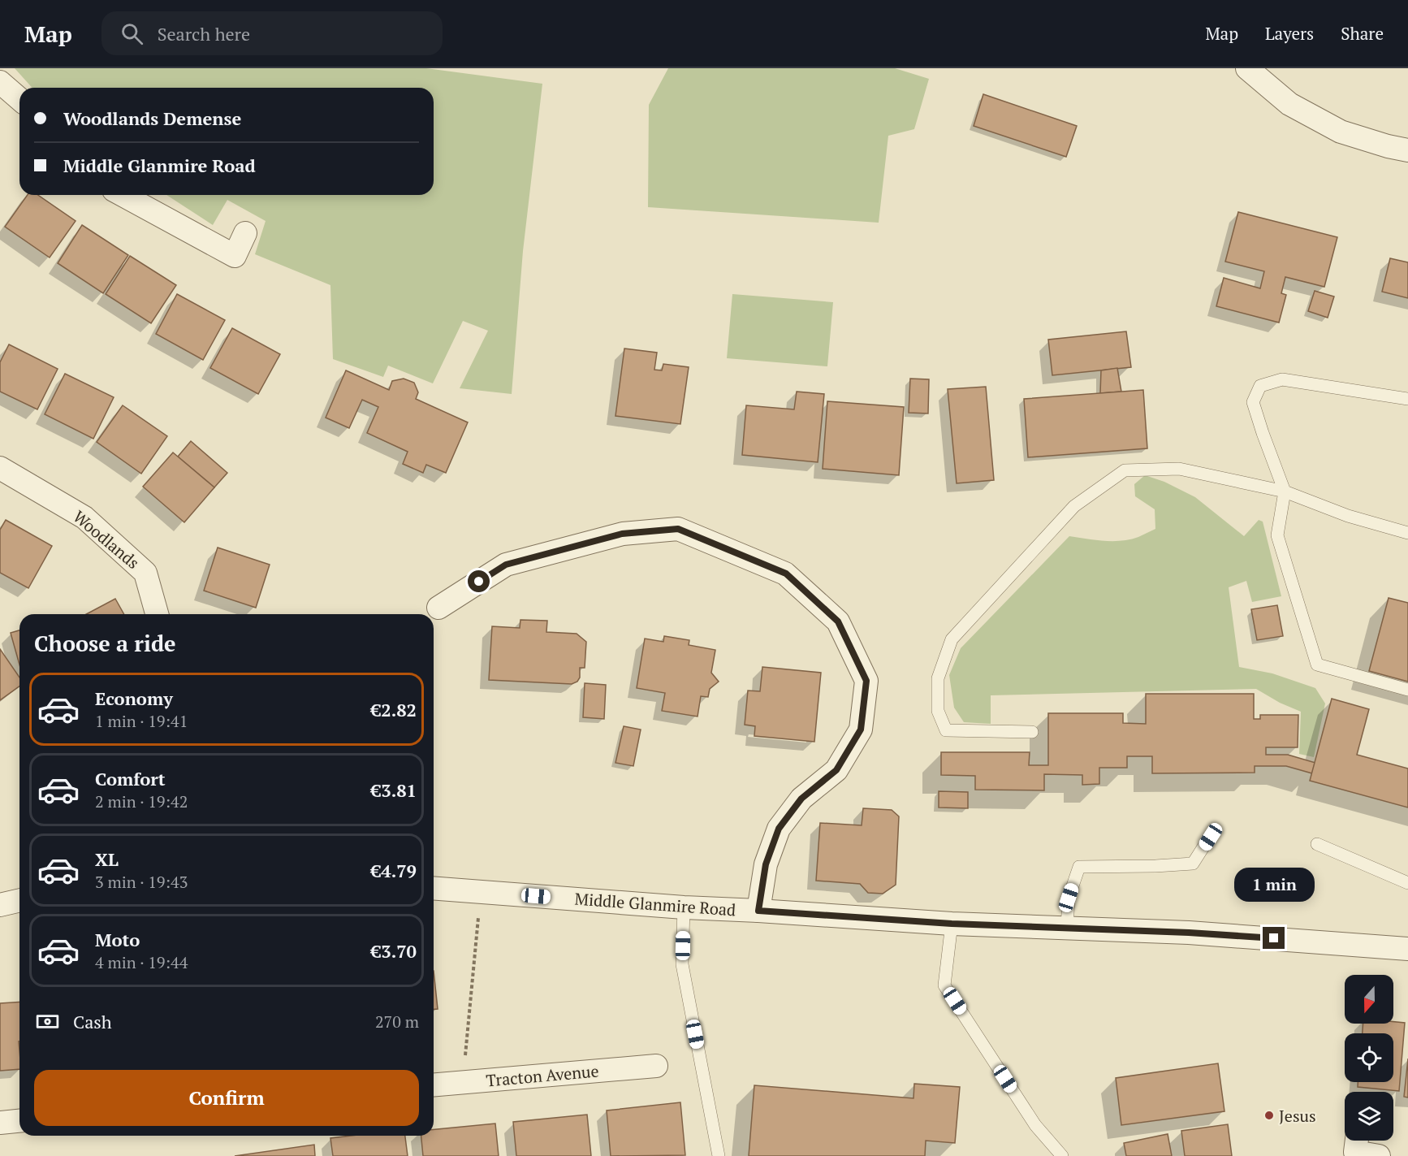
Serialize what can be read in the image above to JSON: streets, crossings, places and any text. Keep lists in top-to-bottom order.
{
  "streets": {
    "street": ["Woodlands", "Middle Glanmire Road", "Tracton Avenue"]
  },
  "places": ["Jesus"],
  "north": "bottom",
  "page": {
    "header": "Map",
    "search": "Search here",
    "nav": ["Map", "Layers", "Share"],
    "banner": ["Woodlands Demense", "Middle Glanmire Road"],
    "heading": "Choose a ride",
    "list": [
      {
        "name": "Economy",
        "note": "1 min · 19:41",
        "value": "€2.82"
      },
      {
        "name": "Comfort",
        "note": "2 min · 19:42",
        "value": "€3.81"
      },
      {
        "name": "XL",
        "note": "3 min · 19:43",
        "value": "€4.79"
      },
      {
        "name": "Moto",
        "note": "4 min · 19:44",
        "value": "€3.70"
      }
    ],
    "bubble": "1 min",
    "pay": ["Cash", "270 m"],
    "buttons": "Confirm"
  }
}
